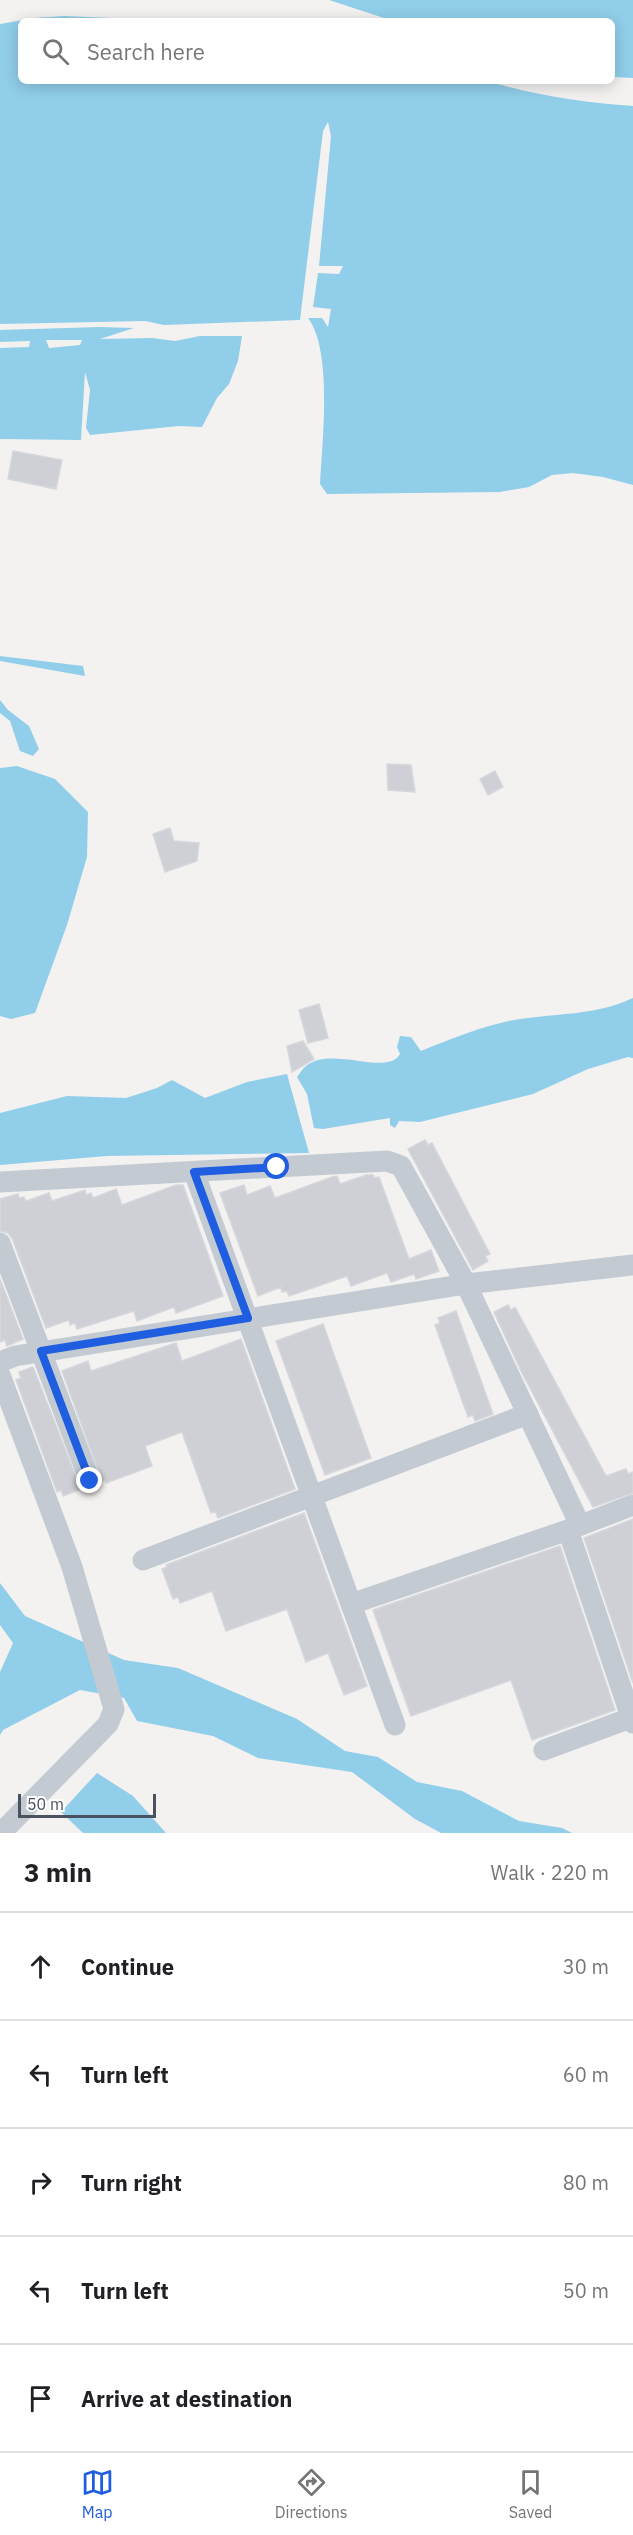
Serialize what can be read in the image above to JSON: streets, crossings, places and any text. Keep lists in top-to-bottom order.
{
  "scale_bar": "50 m",
  "page": {
    "search": "Search here",
    "scale": "50 m",
    "heading": ["3 min", "Walk · 220 m"],
    "list": [
      ["Continue", "30 m"],
      ["Turn left", "60 m"],
      ["Turn right", "80 m"],
      ["Turn left", "50 m"],
      "Arrive at destination"
    ],
    "nav": ["Map", "Directions", "Saved"]
  }
}
